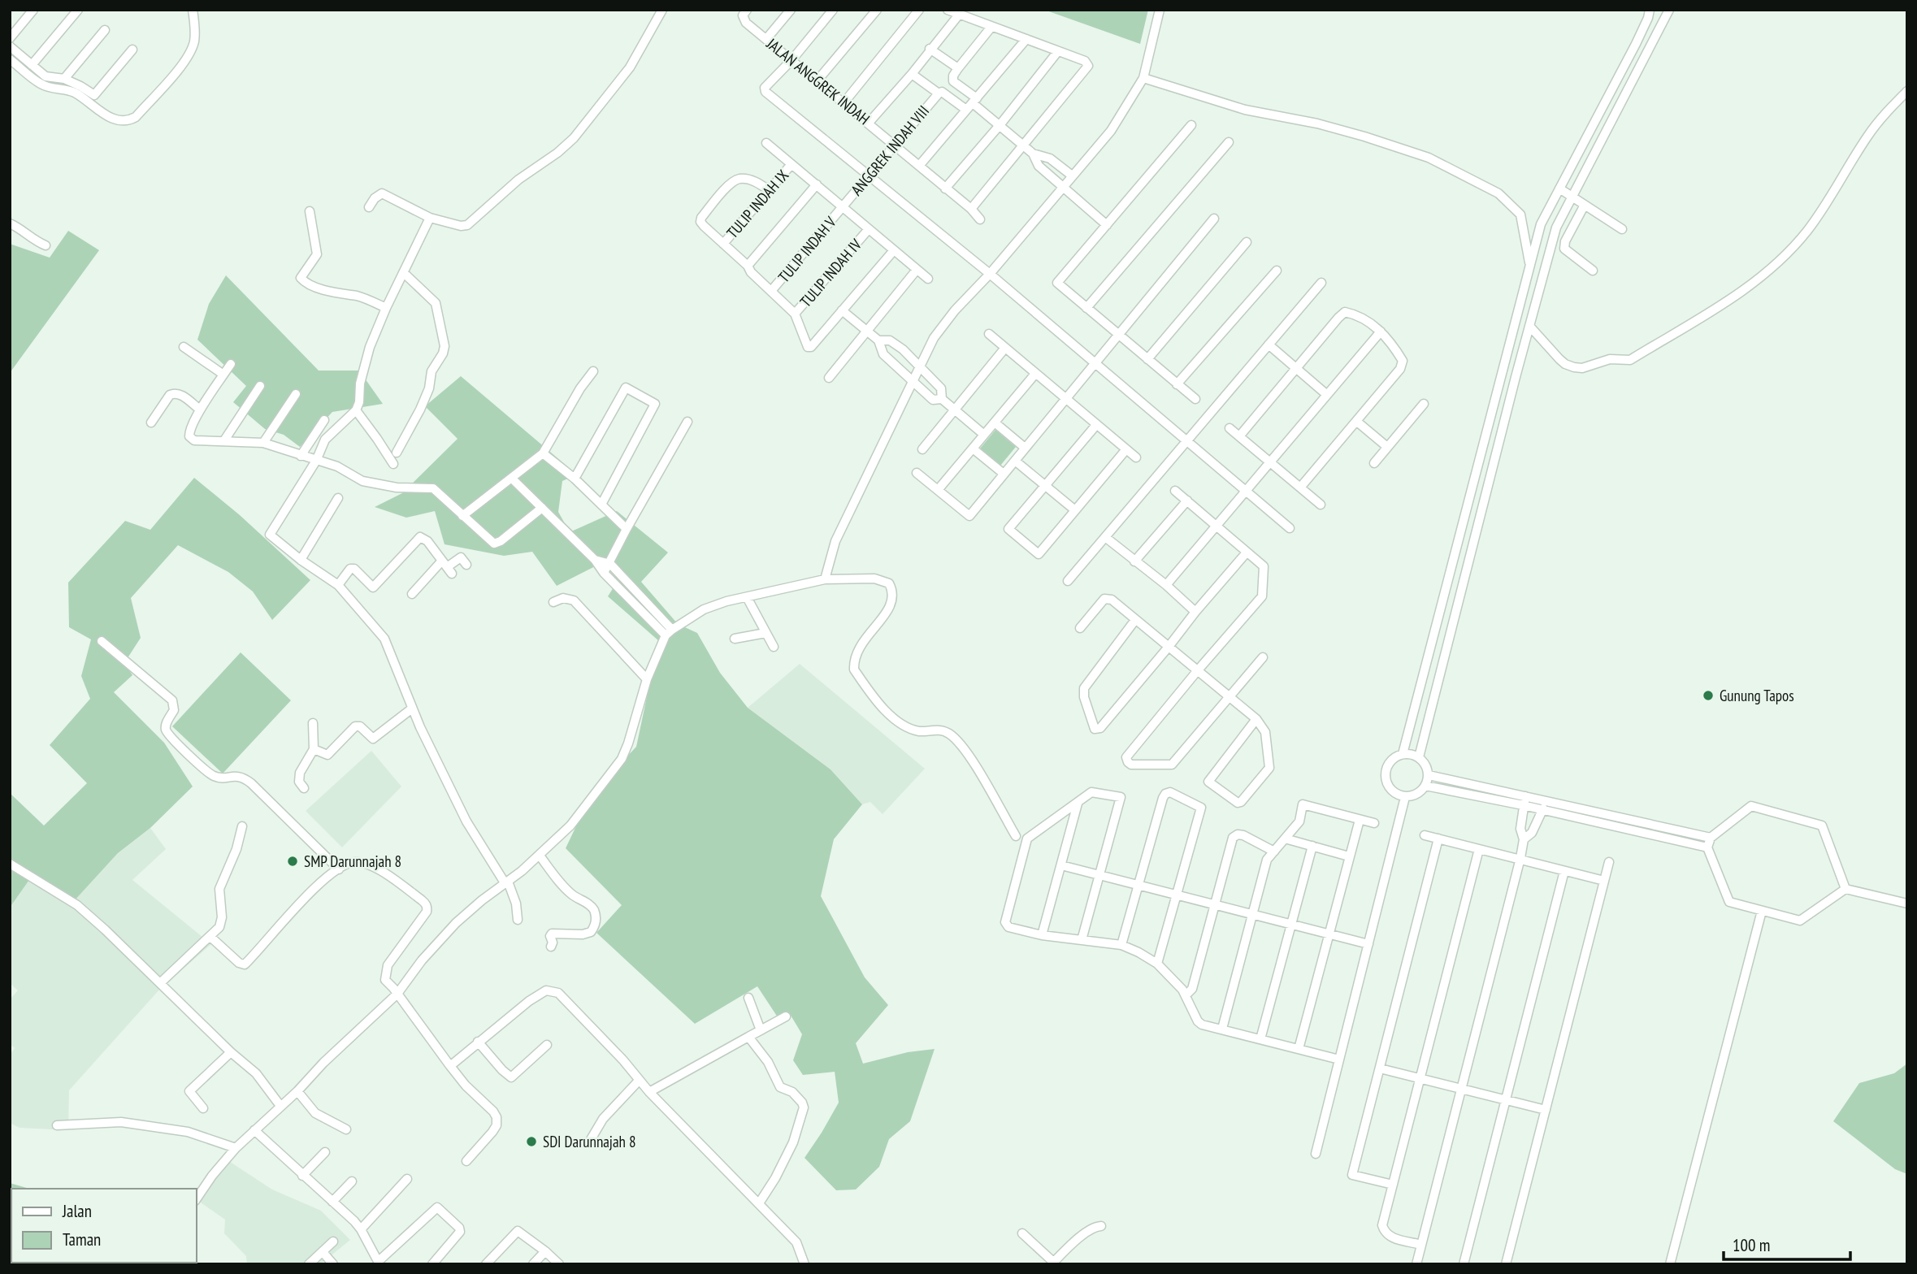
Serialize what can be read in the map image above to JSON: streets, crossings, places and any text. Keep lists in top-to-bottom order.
{
  "streets": {
    "street": [
      "JALAN ANGGREK INDAH",
      "ANGGREK INDAH VIII",
      "TULIP INDAH IX",
      "TULIP INDAH V",
      "TULIP INDAH IV"
    ]
  },
  "crossings": [
    ["JALAN ANGGREK INDAH", "ANGGREK INDAH VIII"],
    ["ANGGREK INDAH VIII", "TULIP INDAH V"]
  ],
  "places": ["Gunung Tapos", "SMP Darunnajah 8", "SDI Darunnajah 8"],
  "legend": ["Jalan", "Taman"],
  "scale_bar": "100 m"
}
